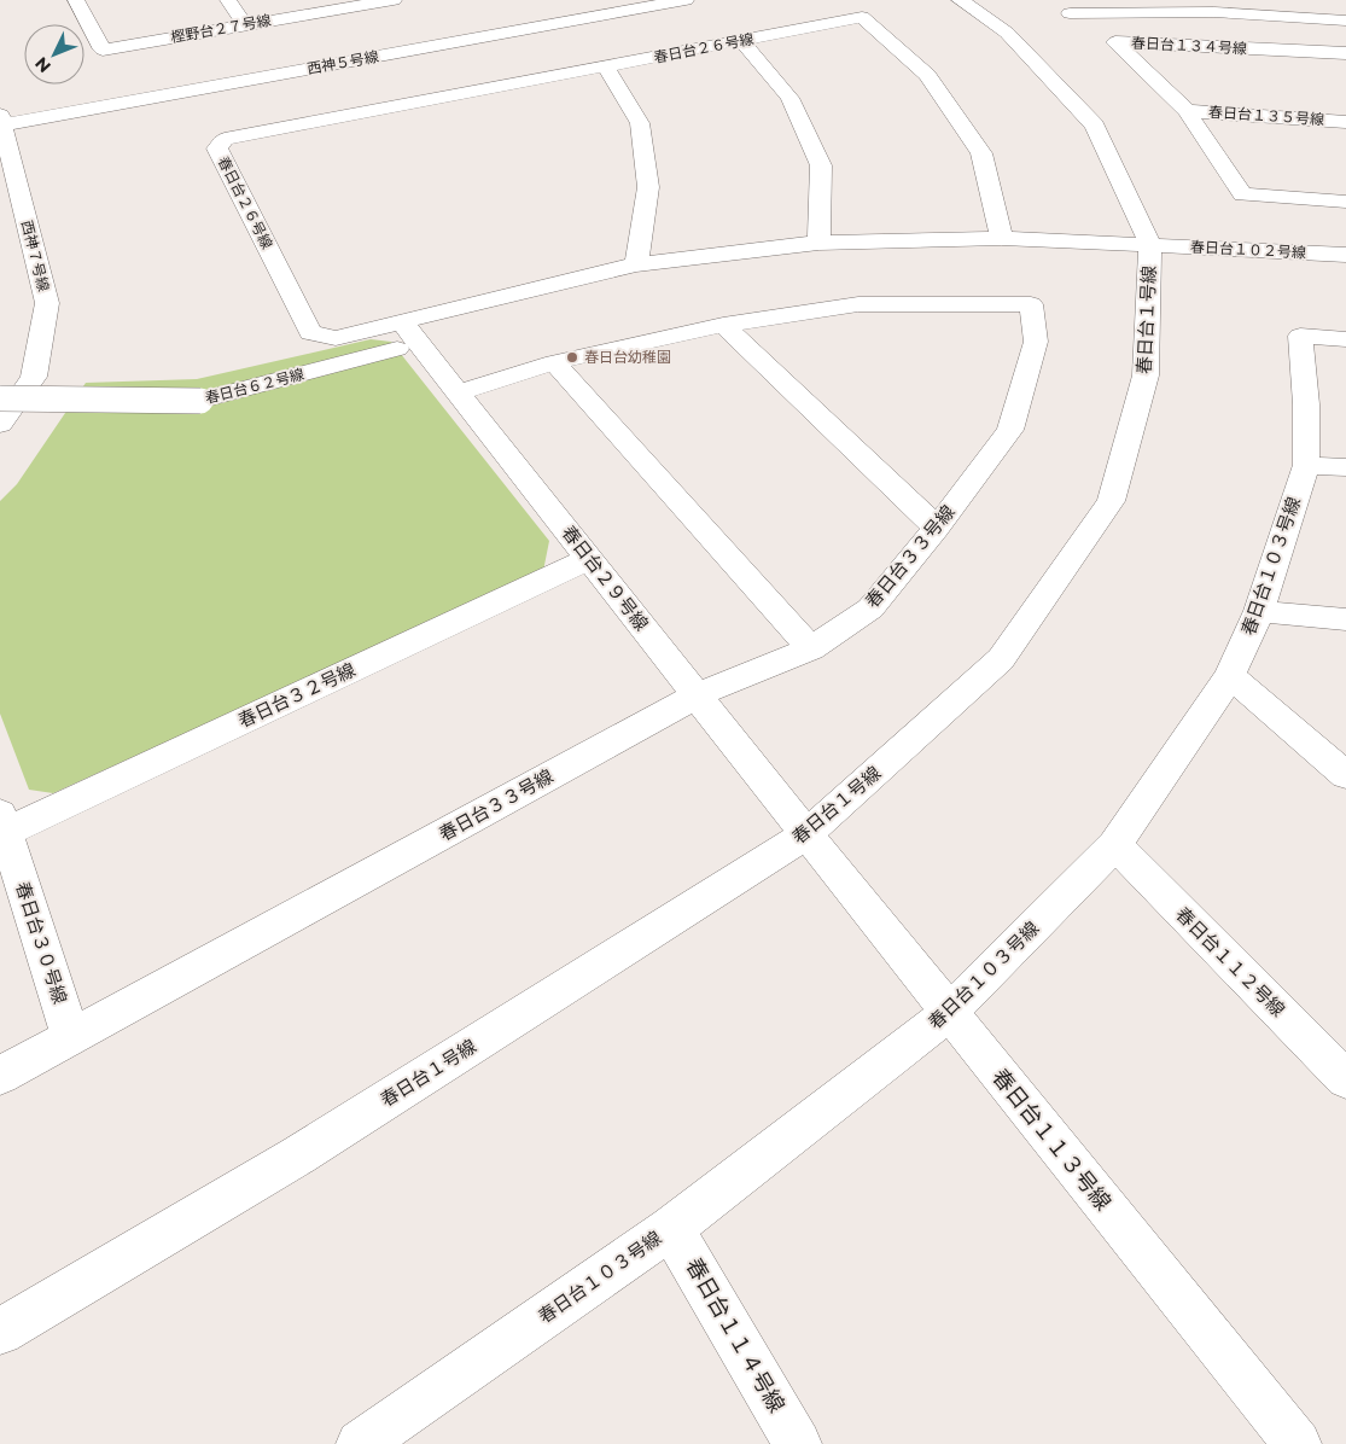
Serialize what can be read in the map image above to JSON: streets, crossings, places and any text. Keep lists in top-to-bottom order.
{
  "streets": {
    "street": [
      "樫野台２７号線",
      "春日台１３４号線",
      "春日台２６号線",
      "西神５号線",
      "春日台１３５号線",
      "春日台１０２号線",
      "西神７号線",
      "春日台１号線",
      "春日台６２号線",
      "春日台３３号線",
      "春日台１０３号線",
      "春日台２９号線",
      "春日台３２号線",
      "春日台３０号線",
      "春日台１１２号線",
      "春日台１１３号線",
      "春日台１１４号線"
    ]
  },
  "crossings": [
    ["春日台１３４号線", "春日台１３５号線"],
    ["春日台２６号線", "春日台１０２号線"],
    ["春日台２６号線", "春日台１号線"],
    ["春日台２６号線", "春日台６２号線"],
    ["春日台２６号線", "春日台２９号線"],
    ["西神５号線", "西神７号線"],
    ["春日台１０２号線", "春日台１号線"],
    ["春日台１号線", "春日台２９号線"],
    ["春日台１号線", "春日台１１３号線"],
    ["春日台６２号線", "春日台２９号線"],
    ["春日台３３号線", "春日台２９号線"],
    ["春日台３３号線", "春日台３０号線"],
    ["春日台１０３号線", "春日台１１２号線"],
    ["春日台１０３号線", "春日台１１３号線"],
    ["春日台１０３号線", "春日台１１４号線"],
    ["春日台２９号線", "春日台３２号線"],
    ["春日台２９号線", "春日台１１３号線"],
    ["春日台３２号線", "春日台３０号線"]
  ],
  "places": ["春日台幼稚園"],
  "north": "bottom left"
}
